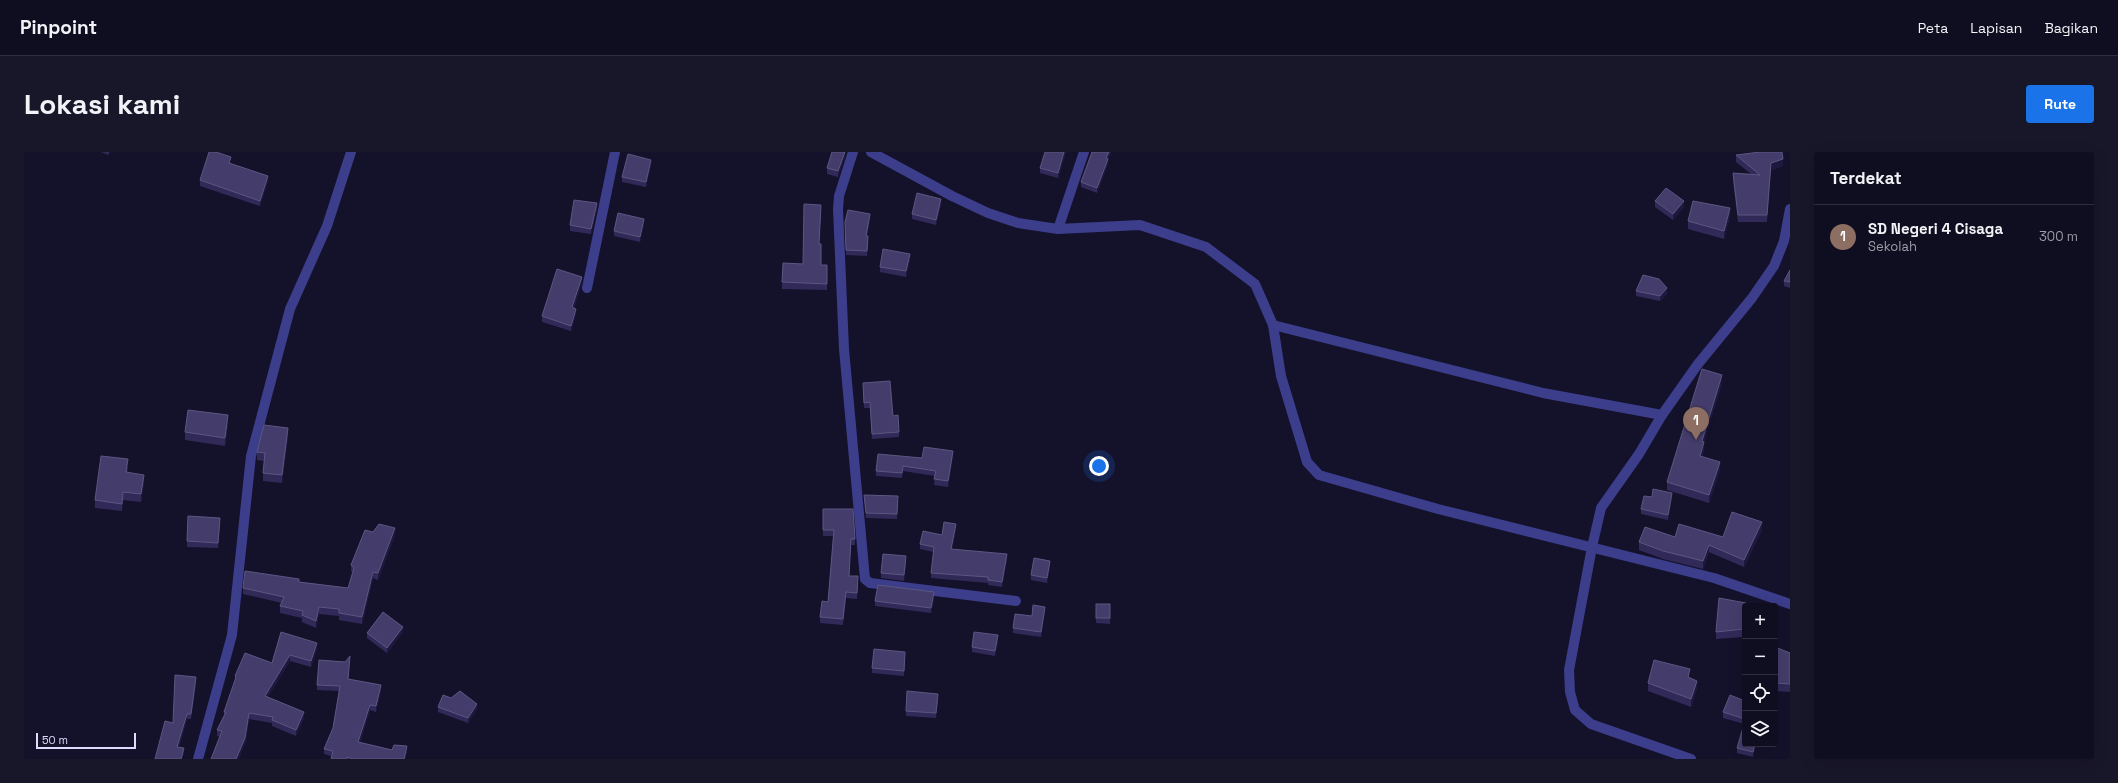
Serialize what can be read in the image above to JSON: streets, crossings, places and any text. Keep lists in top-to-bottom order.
{
  "scale_bar": "50 m",
  "page": {
    "header": "Pinpoint",
    "nav": ["Peta", "Lapisan", "Bagikan"],
    "buttons": "Rute",
    "title": "Lokasi kami",
    "heading": "Terdekat",
    "list": [
      {
        "mark": "1",
        "name": "SD Negeri 4 Cisaga",
        "note": "Sekolah",
        "value": "300 m"
      }
    ],
    "pins": "1",
    "map_buttons": ["+", "−"],
    "scale": "50 m"
  }
}
